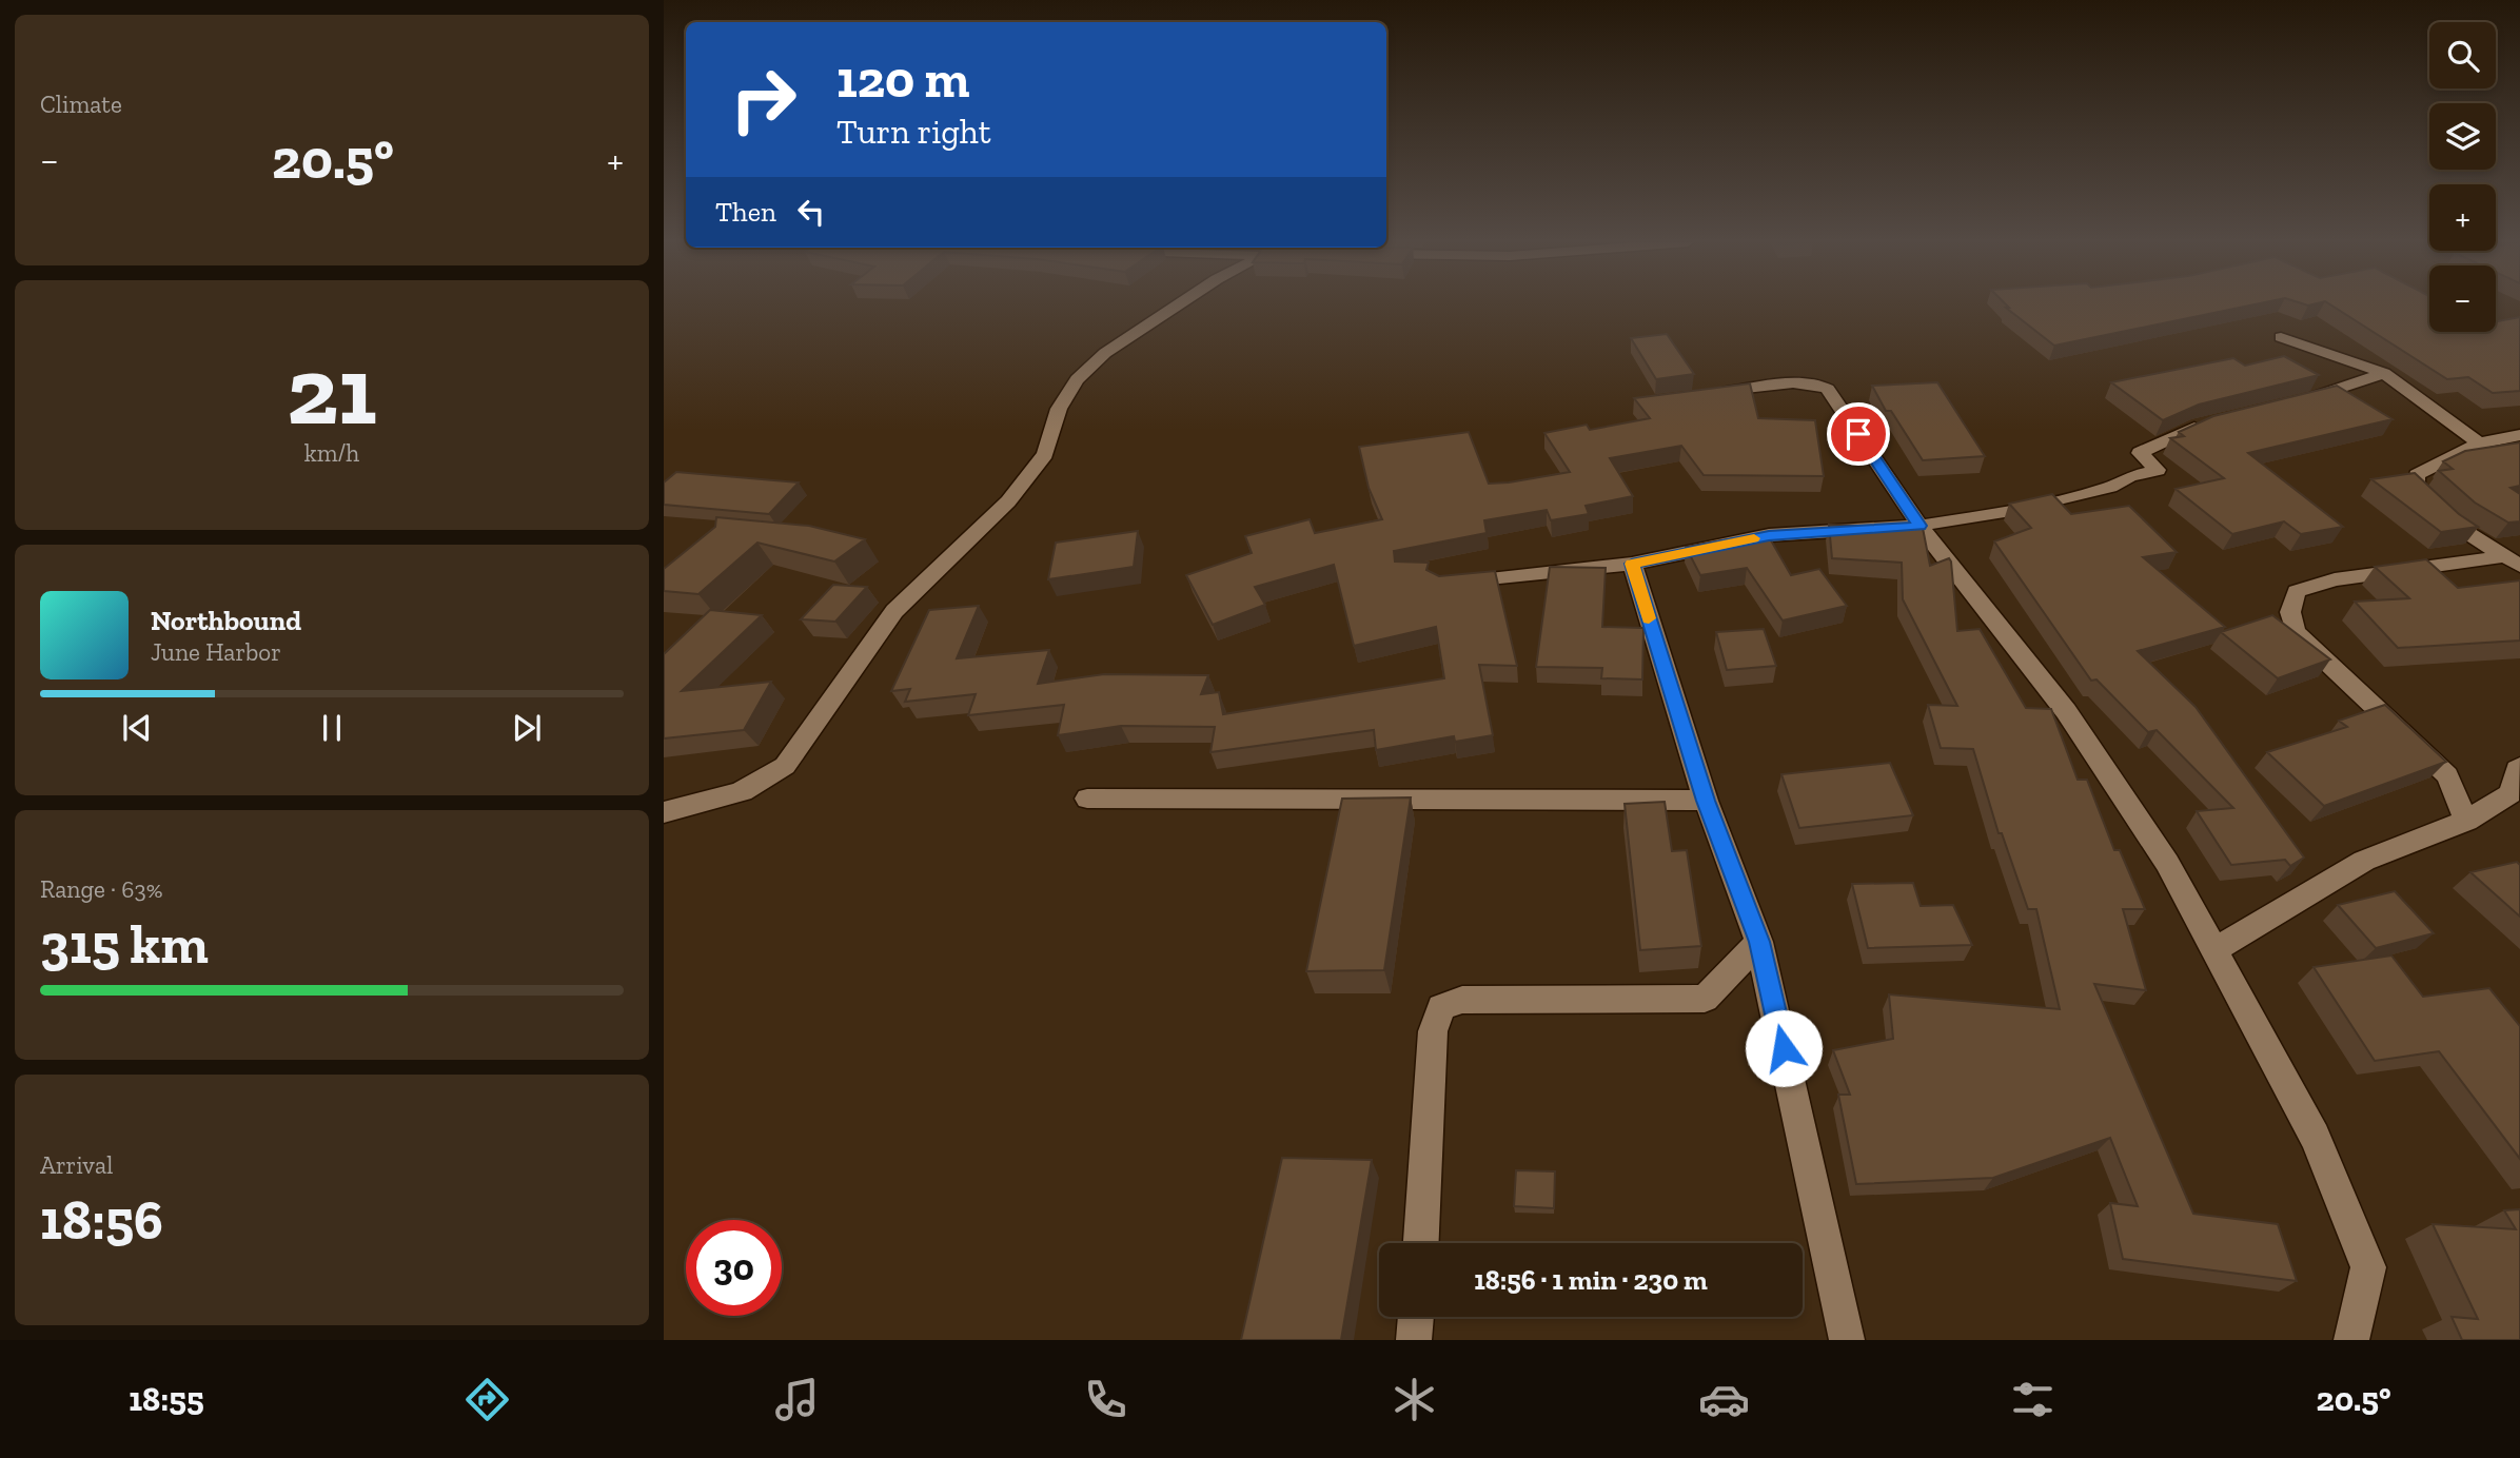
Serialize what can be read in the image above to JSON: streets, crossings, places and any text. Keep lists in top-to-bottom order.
{
  "page": {
    "tile": [
      "Climate",
      ["21", "km/h"],
      ["Range · 63%", "315 km"],
      ["Arrival", "18:56"]
    ],
    "map_buttons": ["+", "−"],
    "turn": ["120 m", "Turn right"],
    "heat": ["−", "20.5°", "+"],
    "then": "Then",
    "song": ["Northbound", "June Harbor"],
    "limit": "30",
    "trip": "18:56 · 1 min · 230 m",
    "tabs": ["18:55", "20.5°"]
  }
}
